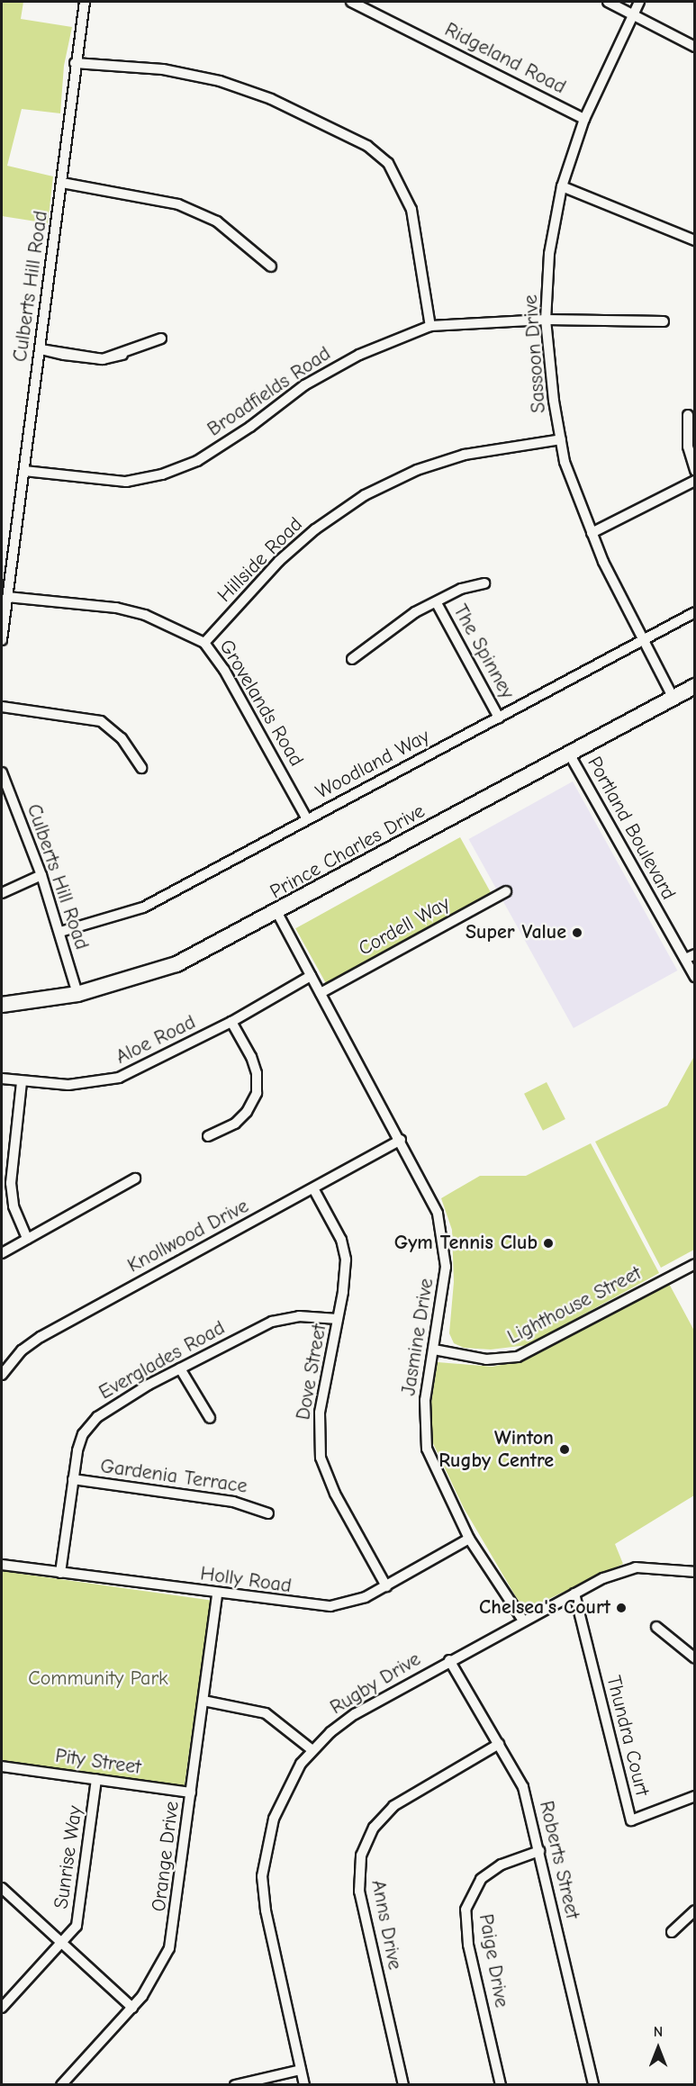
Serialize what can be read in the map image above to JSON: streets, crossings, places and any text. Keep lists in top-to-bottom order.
{
  "streets": {
    "highway": ["Prince Charles Drive"],
    "street": [
      "Ridgeland Road",
      "Culberts Hill Road",
      "Sassoon Drive",
      "Broadfields Road",
      "Hillside Road",
      "The Spinney",
      "Grovelands Road",
      "Woodland Way",
      "Portland Boulevard",
      "Cordell Way",
      "Aloe Road",
      "Knollwood Drive",
      "Lighthouse Street",
      "Jasmine Drive",
      "Everglades Road",
      "Dove Street",
      "Gardenia Terrace",
      "Holly Road",
      "Rugby Drive",
      "Thundra Court",
      "Pity Street",
      "Orange Drive",
      "Sunrise Way",
      "Roberts Street",
      "Anns Drive",
      "Paige Drive"
    ]
  },
  "crossings": [
    ["Ridgeland Road", "Sassoon Drive"],
    ["Culberts Hill Road", "Broadfields Road"],
    ["Culberts Hill Road", "Grovelands Road"],
    ["Culberts Hill Road", "Woodland Way"],
    ["Culberts Hill Road", "Prince Charles Drive"],
    ["Sassoon Drive", "Broadfields Road"],
    ["Sassoon Drive", "Hillside Road"],
    ["Sassoon Drive", "Woodland Way"],
    ["Sassoon Drive", "Prince Charles Drive"],
    ["Hillside Road", "Grovelands Road"],
    ["The Spinney", "Woodland Way"],
    ["Grovelands Road", "Woodland Way"],
    ["Portland Boulevard", "Prince Charles Drive"],
    ["Prince Charles Drive", "Jasmine Drive"],
    ["Cordell Way", "Jasmine Drive"],
    ["Aloe Road", "Jasmine Drive"],
    ["Knollwood Drive", "Jasmine Drive"],
    ["Knollwood Drive", "Dove Street"],
    ["Lighthouse Street", "Jasmine Drive"],
    ["Jasmine Drive", "Holly Road"],
    ["Jasmine Drive", "Rugby Drive"],
    ["Everglades Road", "Dove Street"],
    ["Everglades Road", "Gardenia Terrace"],
    ["Everglades Road", "Holly Road"],
    ["Dove Street", "Holly Road"],
    ["Holly Road", "Orange Drive"],
    ["Rugby Drive", "Thundra Court"],
    ["Rugby Drive", "Roberts Street"],
    ["Pity Street", "Orange Drive"],
    ["Pity Street", "Sunrise Way"],
    ["Roberts Street", "Anns Drive"],
    ["Roberts Street", "Paige Drive"]
  ],
  "parks": ["Community Park"],
  "places": [
    "Super Value",
    "Gym Tennis Club",
    "Winton Rugby Centre",
    "Chelsea's Court"
  ],
  "north": "top"
}
